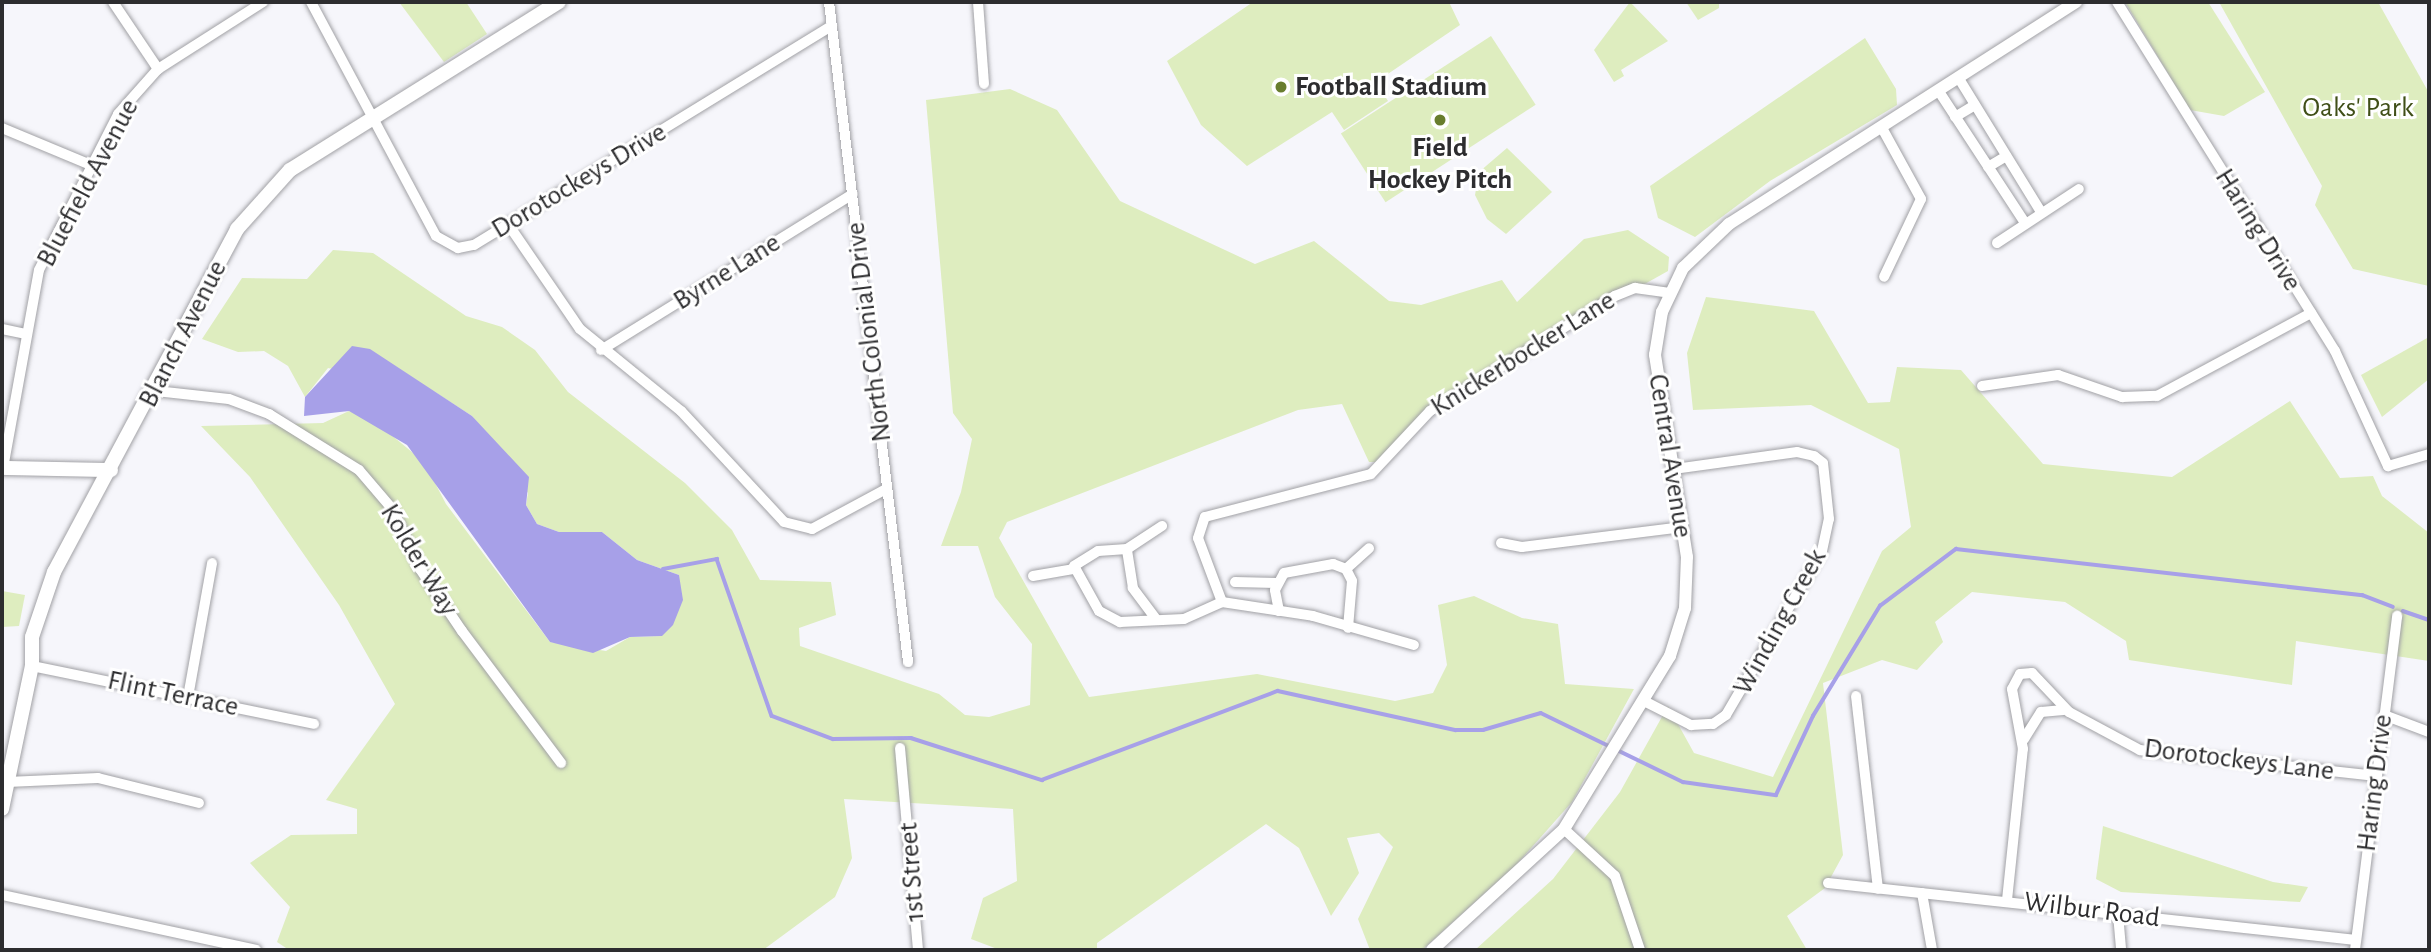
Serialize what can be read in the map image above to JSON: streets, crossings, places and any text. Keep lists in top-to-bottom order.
{
  "streets": {
    "main road": ["Blanch Avenue"],
    "street": [
      "Dorotockeys Drive",
      "Bluefield Avenue",
      "Haring Drive",
      "Byrne Lane",
      "North Colonial Drive",
      "Knickerbocker Lane",
      "Central Avenue",
      "Kolder Way",
      "Winding Creek",
      "Flint Terrace",
      "Dorotockeys Lane",
      "1st Street",
      "Wilbur Road"
    ]
  },
  "crossings": [
    ["Dorotockeys Drive", "North Colonial Drive"],
    ["Dorotockeys Drive", "Blanch Avenue"],
    ["Haring Drive", "Dorotockeys Lane"],
    ["Haring Drive", "Wilbur Road"],
    ["Byrne Lane", "North Colonial Drive"],
    ["Blanch Avenue", "Kolder Way"],
    ["Blanch Avenue", "Flint Terrace"],
    ["Knickerbocker Lane", "Central Avenue"],
    ["Central Avenue", "Winding Creek"],
    ["Dorotockeys Lane", "Wilbur Road"]
  ],
  "parks": ["Oaks' Park"],
  "places": ["Football Stadium", "Field Hockey Pitch"]
}
